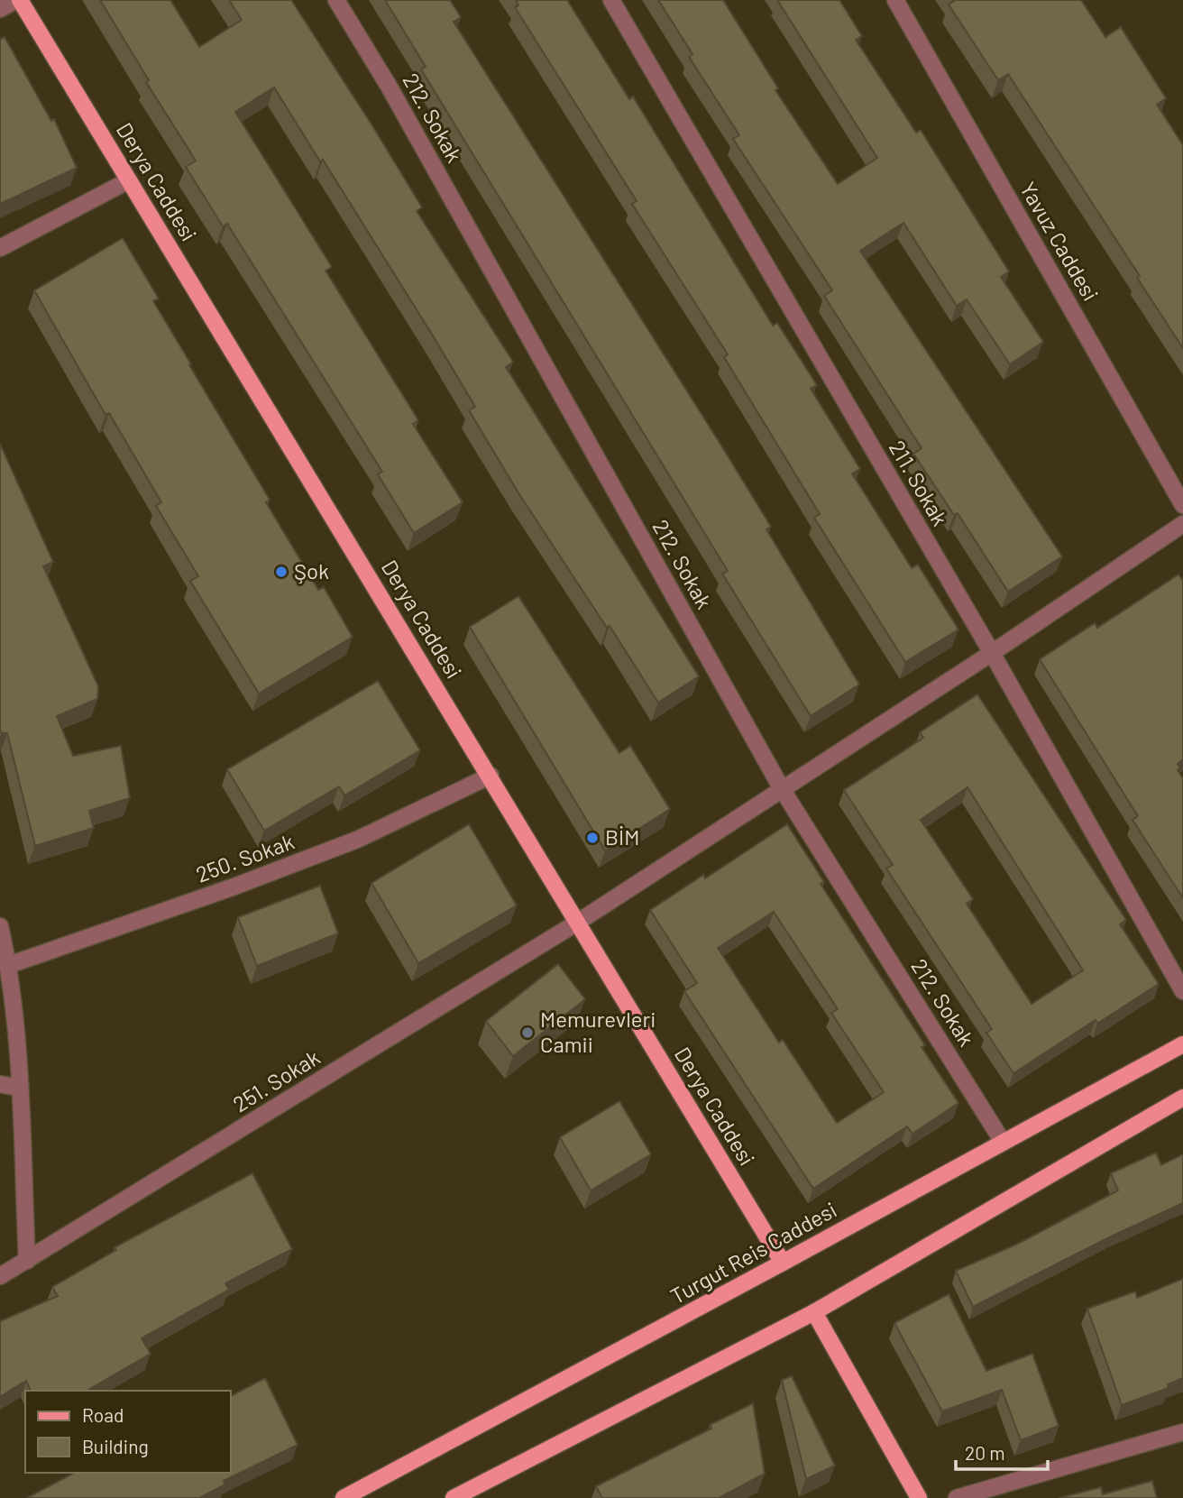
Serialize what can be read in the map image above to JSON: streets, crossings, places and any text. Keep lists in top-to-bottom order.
{
  "streets": {
    "main road": ["Derya Caddesi", "Turgut Reis Caddesi"],
    "street": [
      "212. Sokak",
      "Yavuz Caddesi",
      "211. Sokak",
      "250. Sokak",
      "251. Sokak"
    ]
  },
  "crossings": [
    ["212. Sokak", "251. Sokak"],
    ["212. Sokak", "Turgut Reis Caddesi"],
    ["Derya Caddesi", "250. Sokak"],
    ["Derya Caddesi", "251. Sokak"],
    ["Derya Caddesi", "Turgut Reis Caddesi"],
    ["211. Sokak", "251. Sokak"]
  ],
  "places": ["Şok", "BİM", "Memurevleri Camii"],
  "legend": ["Road", "Building"],
  "scale_bar": "20 m"
}
